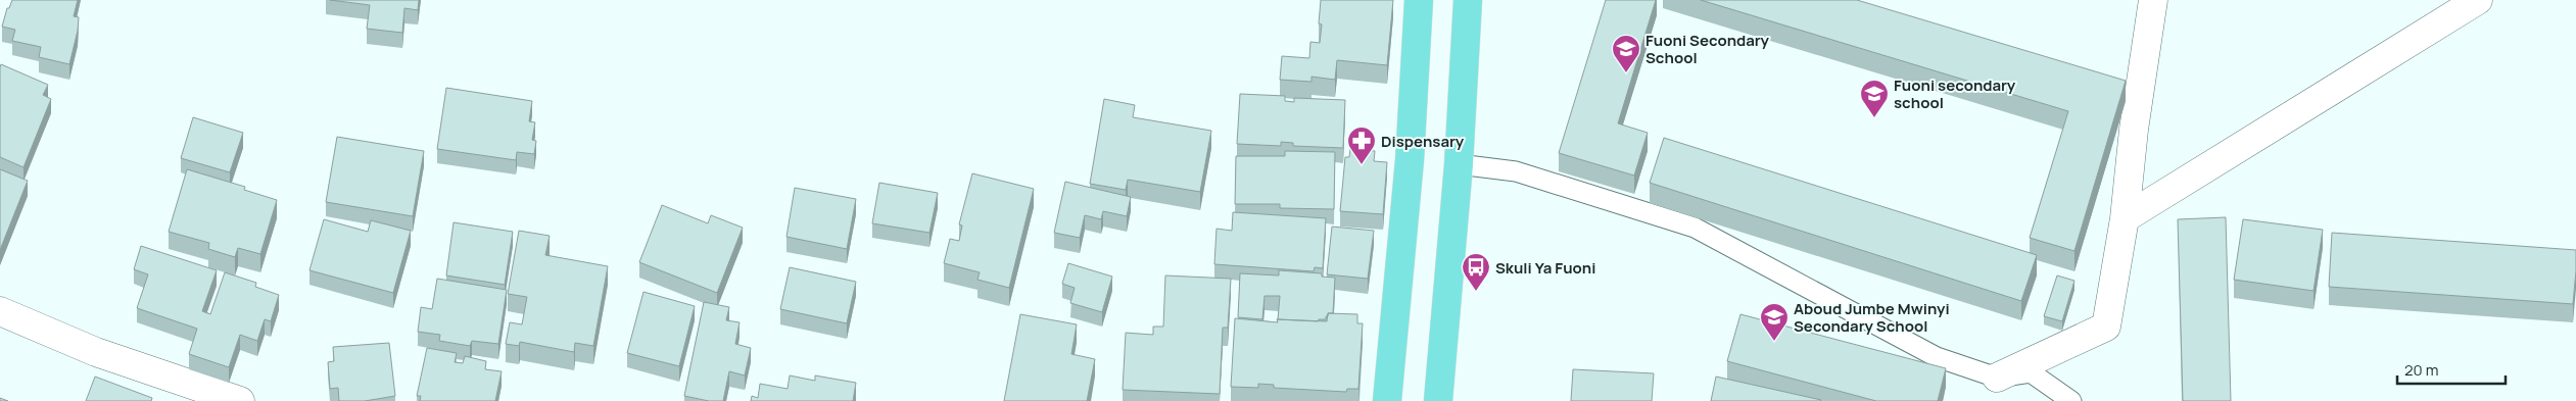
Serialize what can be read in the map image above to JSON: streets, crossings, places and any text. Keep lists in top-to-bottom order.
{
  "places": {
    "school or university": ["Fuoni Secondary School", "Fuoni secondary school", "Aboud Jumbe Mwinyi Secondary School"],
    "pharmacy": ["Dispensary"],
    "bus stop": ["Skuli Ya Fuoni"]
  },
  "scale_bar": "20 m"
}
